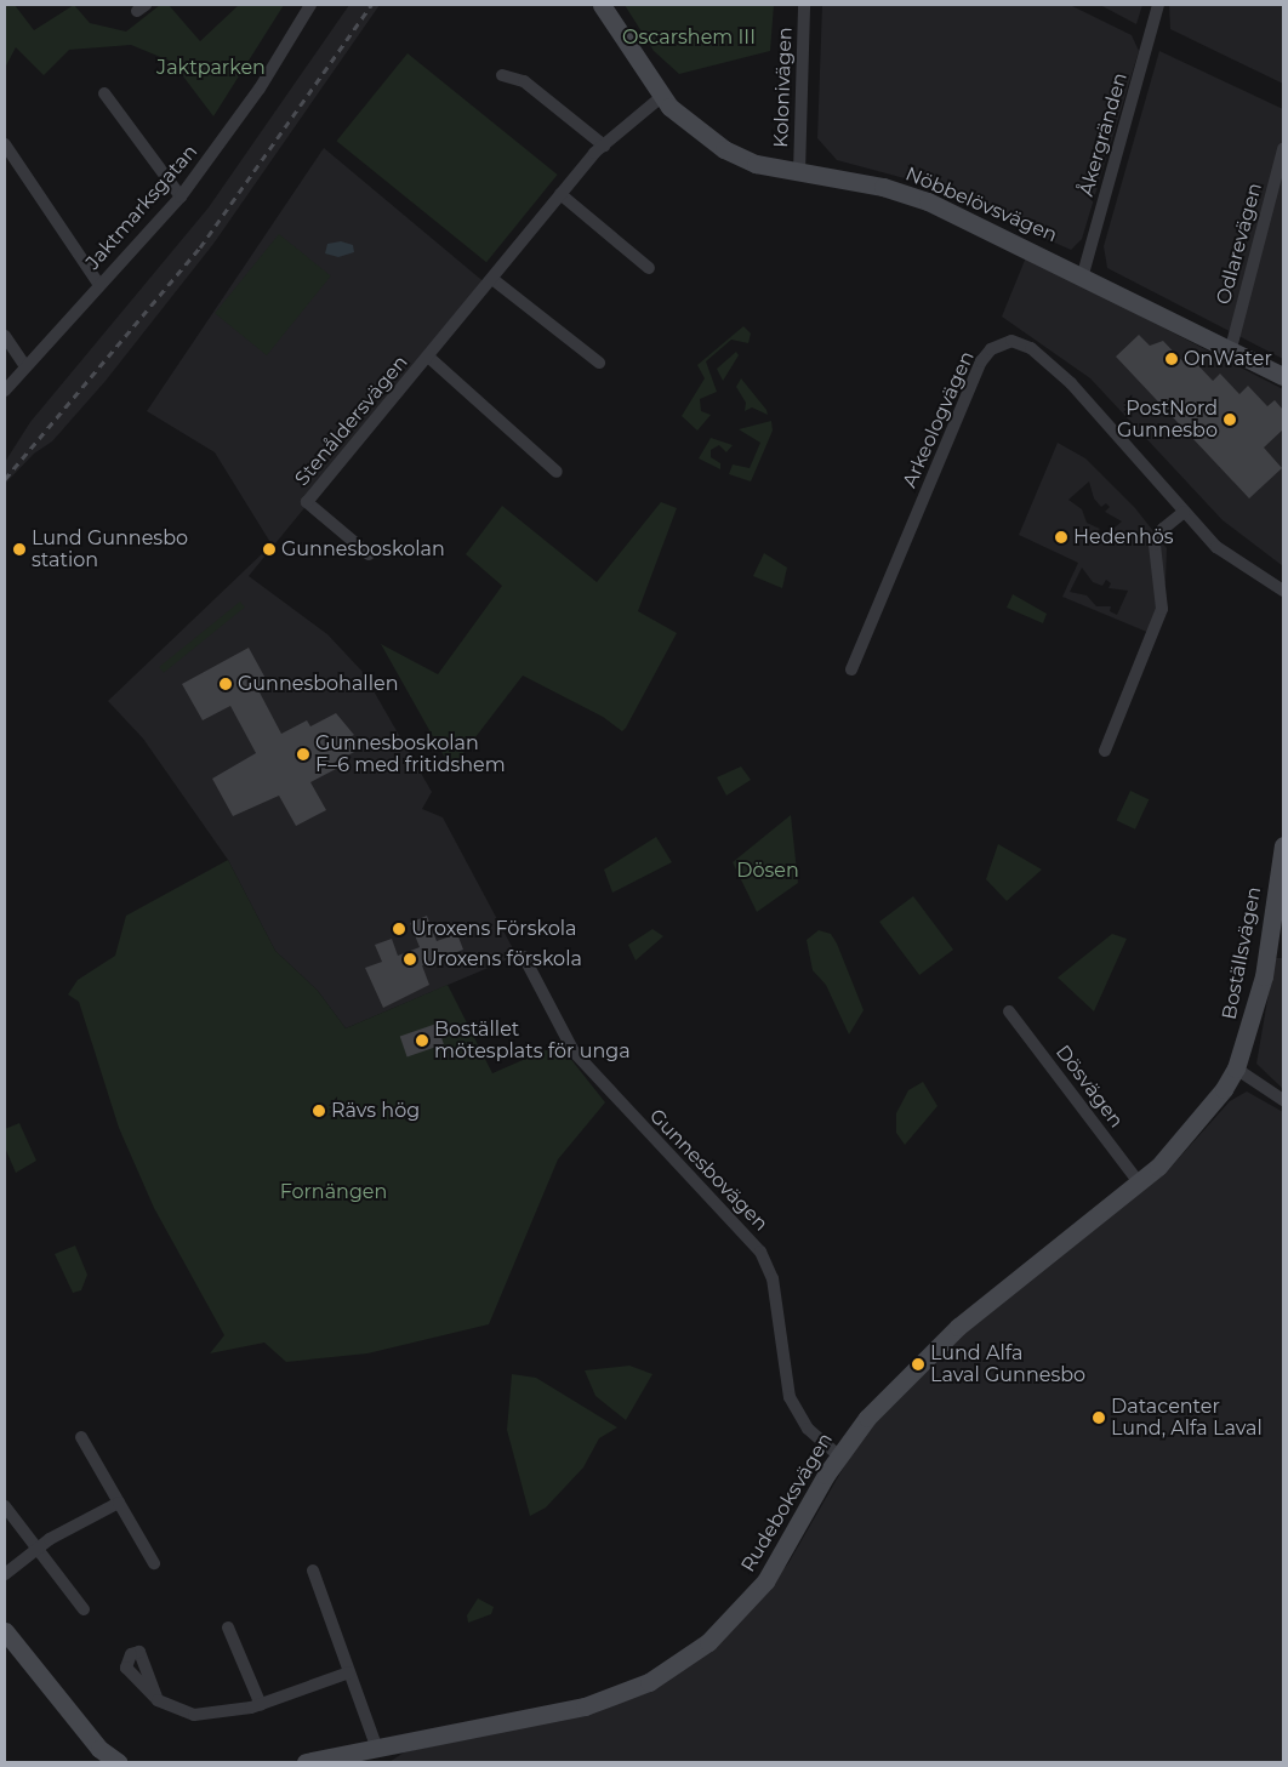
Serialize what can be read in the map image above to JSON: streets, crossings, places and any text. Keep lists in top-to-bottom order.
{
  "streets": {
    "street": [
      "Kolonivägen",
      "Åkergränden",
      "Nöbbelövsvägen",
      "Jaktmarksgatan",
      "Odlarevägen",
      "Arkeologvägen",
      "Stenåldersvägen",
      "Boställsvägen",
      "Dösvägen",
      "Gunnesbovägen",
      "Rudeboksvägen"
    ]
  },
  "crossings": [
    ["Kolonivägen", "Nöbbelövsvägen"],
    ["Åkergränden", "Nöbbelövsvägen"],
    ["Nöbbelövsvägen", "Odlarevägen"],
    ["Nöbbelövsvägen", "Stenåldersvägen"],
    ["Boställsvägen", "Rudeboksvägen"],
    ["Dösvägen", "Rudeboksvägen"],
    ["Gunnesbovägen", "Rudeboksvägen"]
  ],
  "parks": [
    "Oscarshem III",
    "Jaktparken",
    "Dösen",
    "Fornängen"
  ],
  "places": [
    "OnWater",
    "PostNord Gunnesbo",
    "Hedenhös",
    "Lund Gunnesbo station",
    "Gunnesboskolan",
    "Gunnesbohallen",
    "Gunnesboskolan F–6 med fritidshem",
    "Uroxens Förskola",
    "Uroxens förskola",
    "Bostället mötesplats för unga",
    "Rävs hög",
    "Lund Alfa Laval Gunnesbo",
    "Datacenter Lund, Alfa Laval"
  ]
}
